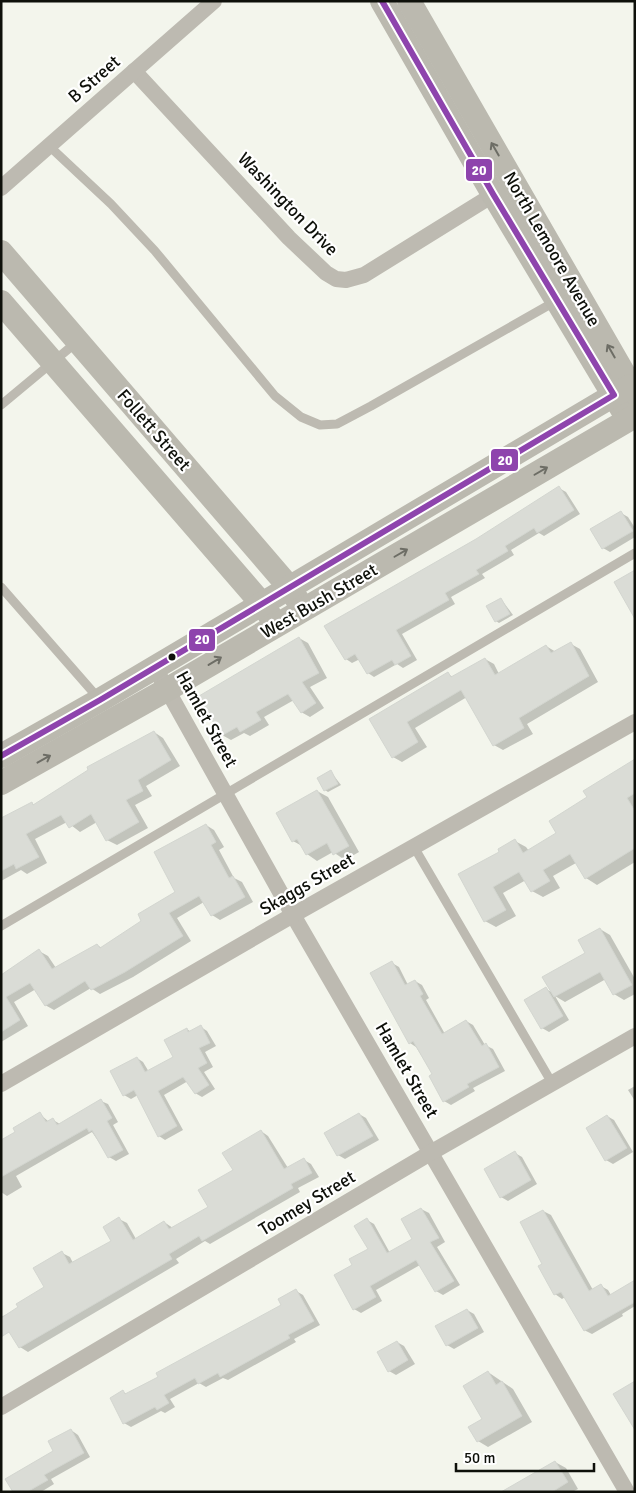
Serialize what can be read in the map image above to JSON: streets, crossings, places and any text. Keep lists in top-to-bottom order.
{
  "streets": {
    "main road": ["North Lemoore Avenue", "Follett Street", "West Bush Street"],
    "street": [
      "B Street",
      "Washington Drive",
      "Hamlet Street",
      "Skaggs Street",
      "Toomey Street"
    ]
  },
  "crossings": [
    ["B Street", "Washington Drive"],
    ["Washington Drive", "North Lemoore Avenue"],
    ["North Lemoore Avenue", "West Bush Street"],
    ["Follett Street", "West Bush Street"],
    ["West Bush Street", "Hamlet Street"],
    ["Hamlet Street", "Skaggs Street"],
    ["Hamlet Street", "Toomey Street"]
  ],
  "lines": ["transit line 20"],
  "scale_bar": "50 m"
}
